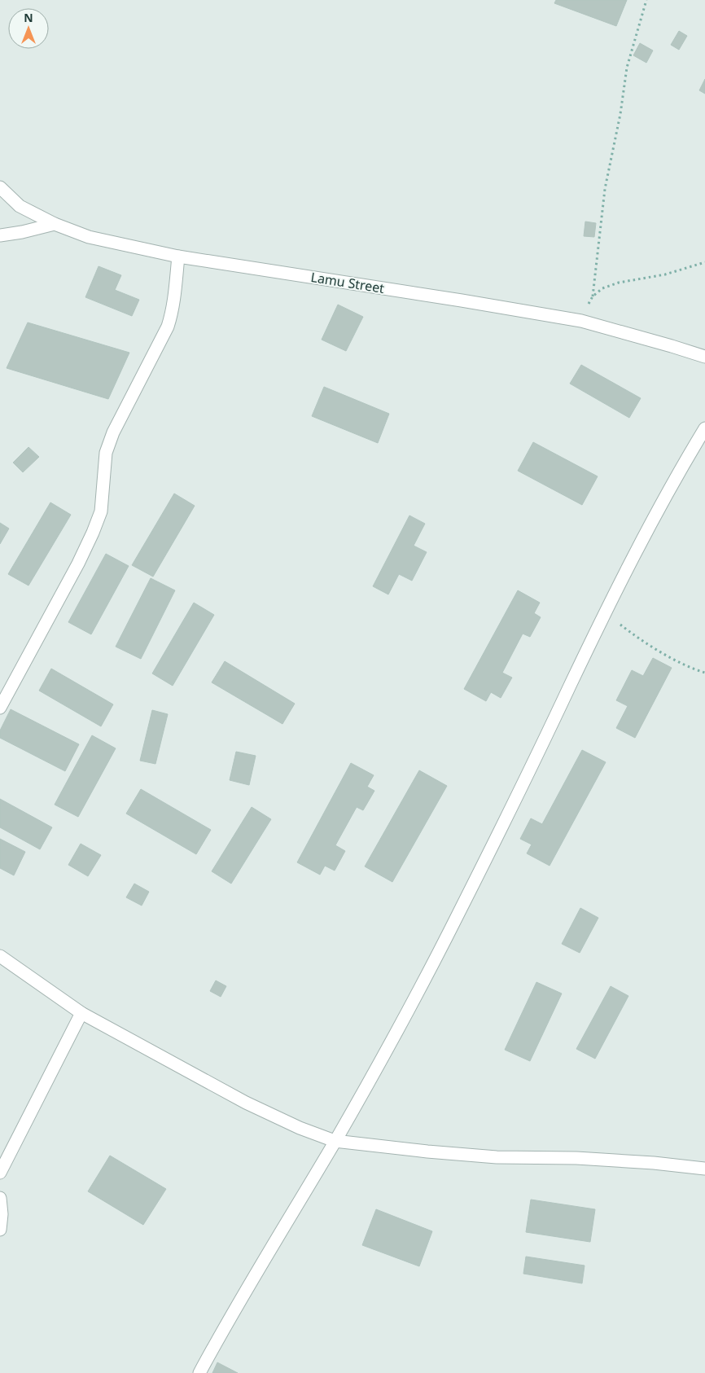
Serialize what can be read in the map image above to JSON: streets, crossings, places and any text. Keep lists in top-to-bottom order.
{
  "streets": {
    "street": ["Lamu Street"]
  },
  "north": "top"
}
